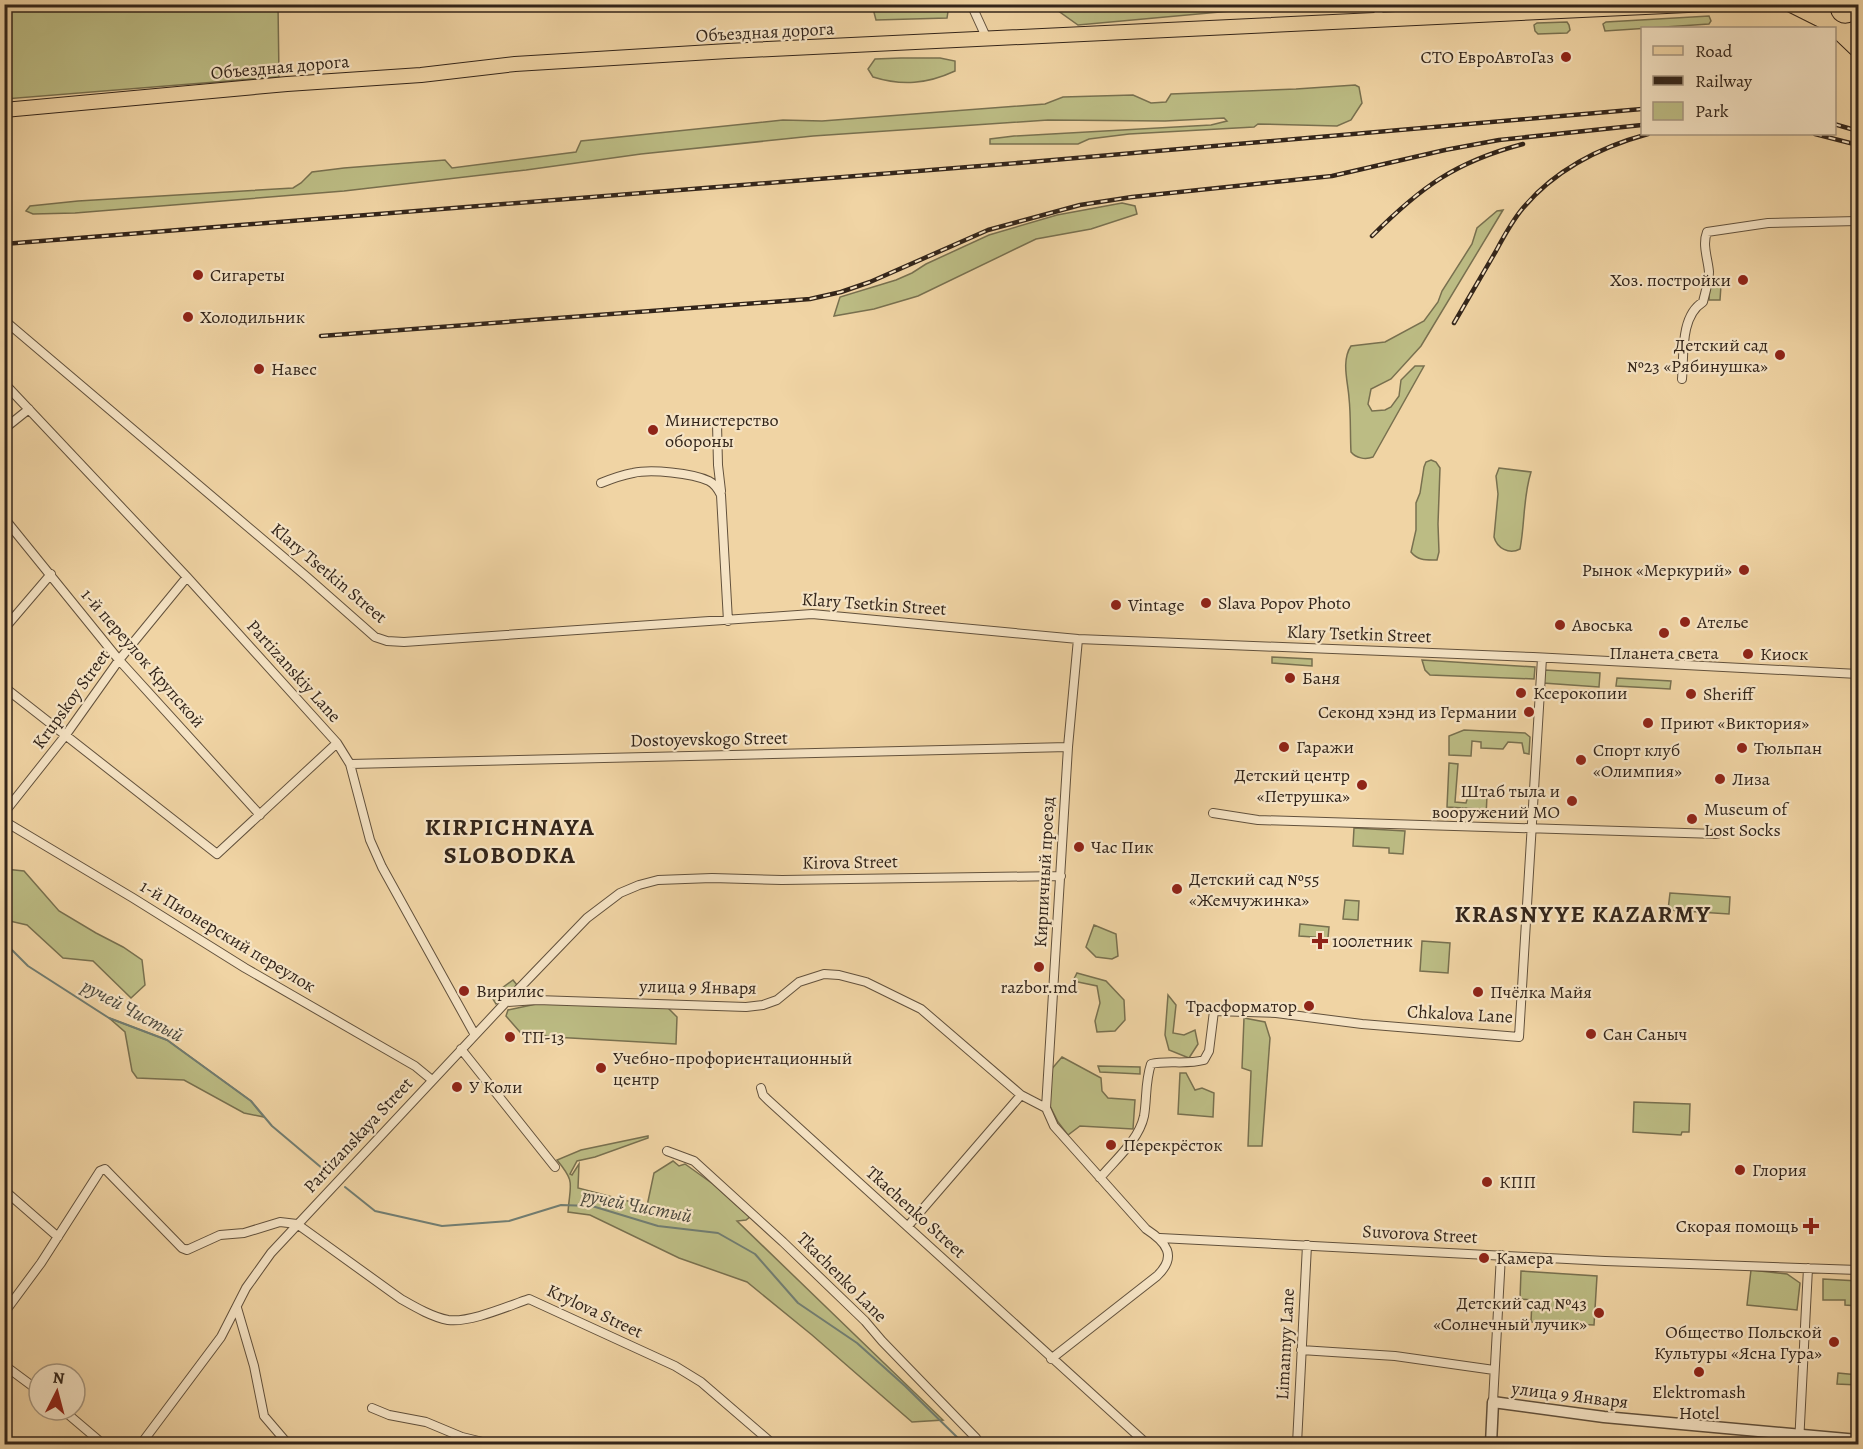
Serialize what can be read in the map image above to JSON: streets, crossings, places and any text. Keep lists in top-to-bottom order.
{
  "streets": {
    "main road": ["Объездная дорога"],
    "street": [
      "Klary Tsetkin Street",
      "1-й переулок Крупской",
      "Partizanskiy Lane",
      "Krupskoy Street",
      "Dostoyevskogo Street",
      "Kirova Street",
      "Кирпичный проезд",
      "1-й Пионерский переулок",
      "улица 9 Января",
      "Chkalova Lane",
      "Partizanskaya Street",
      "Tkachenko Street",
      "Suvorova Street",
      "Tkachenko Lane",
      "Krylova Street",
      "Limannyy Lane"
    ]
  },
  "crossings": [
    ["Klary Tsetkin Street", "Кирпичный проезд"],
    ["Klary Tsetkin Street", "Chkalova Lane"],
    ["1-й переулок Крупской", "Krupskoy Street"],
    ["Partizanskiy Lane", "Krupskoy Street"],
    ["Partizanskiy Lane", "Dostoyevskogo Street"],
    ["Partizanskiy Lane", "Partizanskaya Street"],
    ["Dostoyevskogo Street", "Кирпичный проезд"],
    ["Kirova Street", "Кирпичный проезд"],
    ["Kirova Street", "Partizanskaya Street"],
    ["Кирпичный проезд", "улица 9 Января"],
    ["1-й Пионерский переулок", "Partizanskaya Street"],
    ["улица 9 Января", "Partizanskaya Street"],
    ["улица 9 Января", "Limannyy Lane"],
    ["Partizanskaya Street", "Krylova Street"],
    ["Suvorova Street", "Limannyy Lane"]
  ],
  "districts": ["KIRPICHNAYA SLOBODKA", "KRASNYYE KAZARMY"],
  "water": ["ручей Чистый"],
  "places": {
    "other": [
      "СТО ЕвроАвтоГаз",
      "Сигареты",
      "Хоз. постройки",
      "Холодильник",
      "Детский сад №23 «Рябинушка»",
      "Навес",
      "Министерство обороны",
      "Рынок «Меркурий»",
      "Slava Popov Photo",
      "Vintage",
      "Ателье",
      "Авоська",
      "Планета света",
      "Киоск",
      "Баня",
      "Ксерокопии",
      "Sheriff",
      "Секонд хэнд из Германии",
      "Приют «Виктория»",
      "Гаражи",
      "Тюльпан",
      "Спорт клуб «Олимпия»",
      "Лиза",
      "Детский центр «Петрушка»",
      "Штаб тыла и вооружений МО",
      "Museum of Lost Socks",
      "Час Пик",
      "Детский сад №55 «Жемчужинка»",
      "razbor.md",
      "Вирилис",
      "Пчёлка Майя",
      "Трасформатор",
      "Сан Саныч",
      "ТП-13",
      "Учебно-профориентационный центр",
      "У Коли",
      "Перекрёсток",
      "Глория",
      "КПП",
      "Камера",
      "Детский сад №43 «Солнечный лучик»",
      "Общество Польской Культуры «Ясна Гура»",
      "Elektromash Hotel"
    ],
    "health": ["100летник", "Скорая помощь"]
  },
  "legend": ["Road", "Railway", "Park"],
  "north": "top"
}
